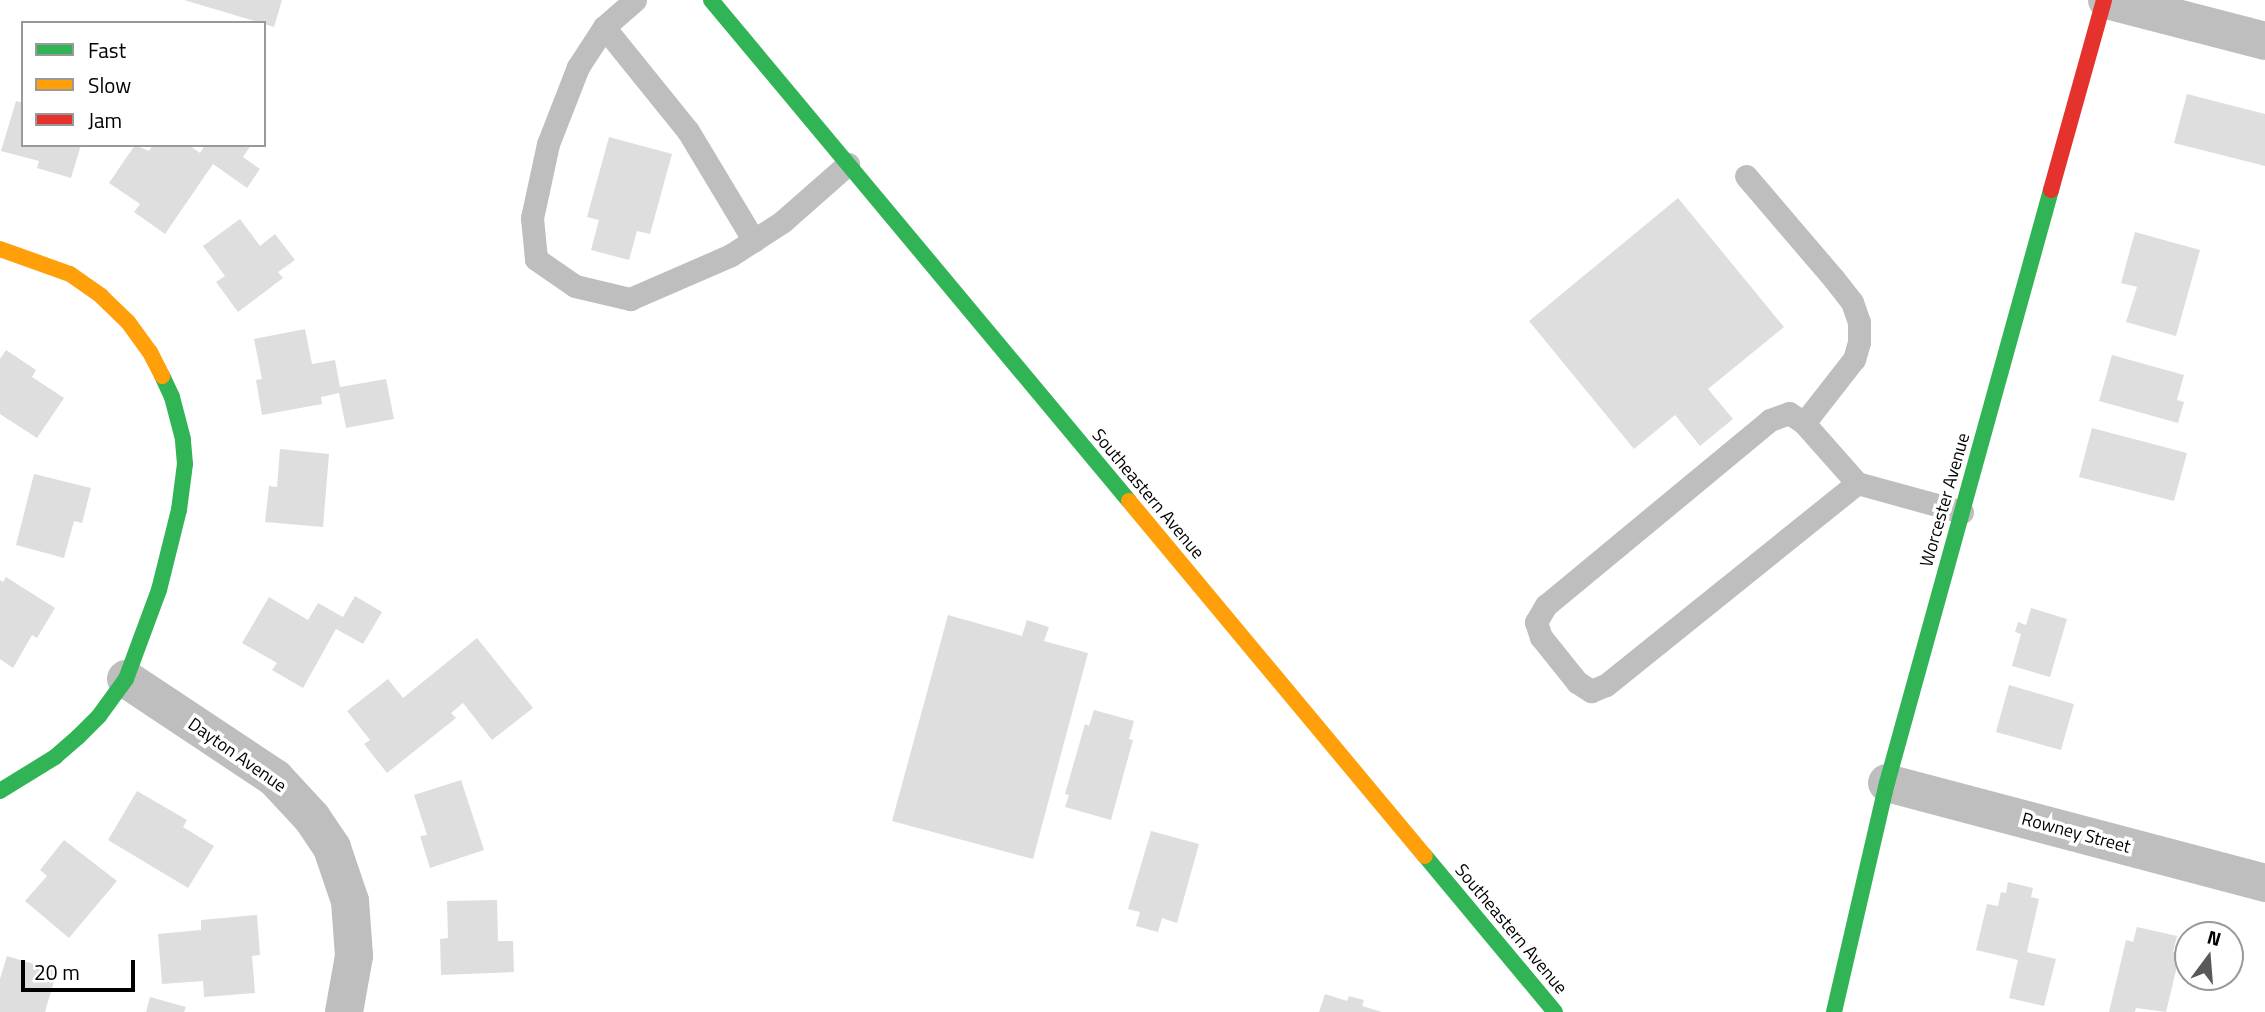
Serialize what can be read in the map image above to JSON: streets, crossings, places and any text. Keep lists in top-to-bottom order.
{
  "streets": {
    "street": [
      "Southeastern Avenue",
      "Worcester Avenue",
      "Dayton Avenue",
      "Rowney Street"
    ]
  },
  "crossings": [
    ["Worcester Avenue", "Rowney Street"]
  ],
  "legend": ["Fast", "Slow", "Jam"],
  "scale_bar": "20 m",
  "north": "top"
}
